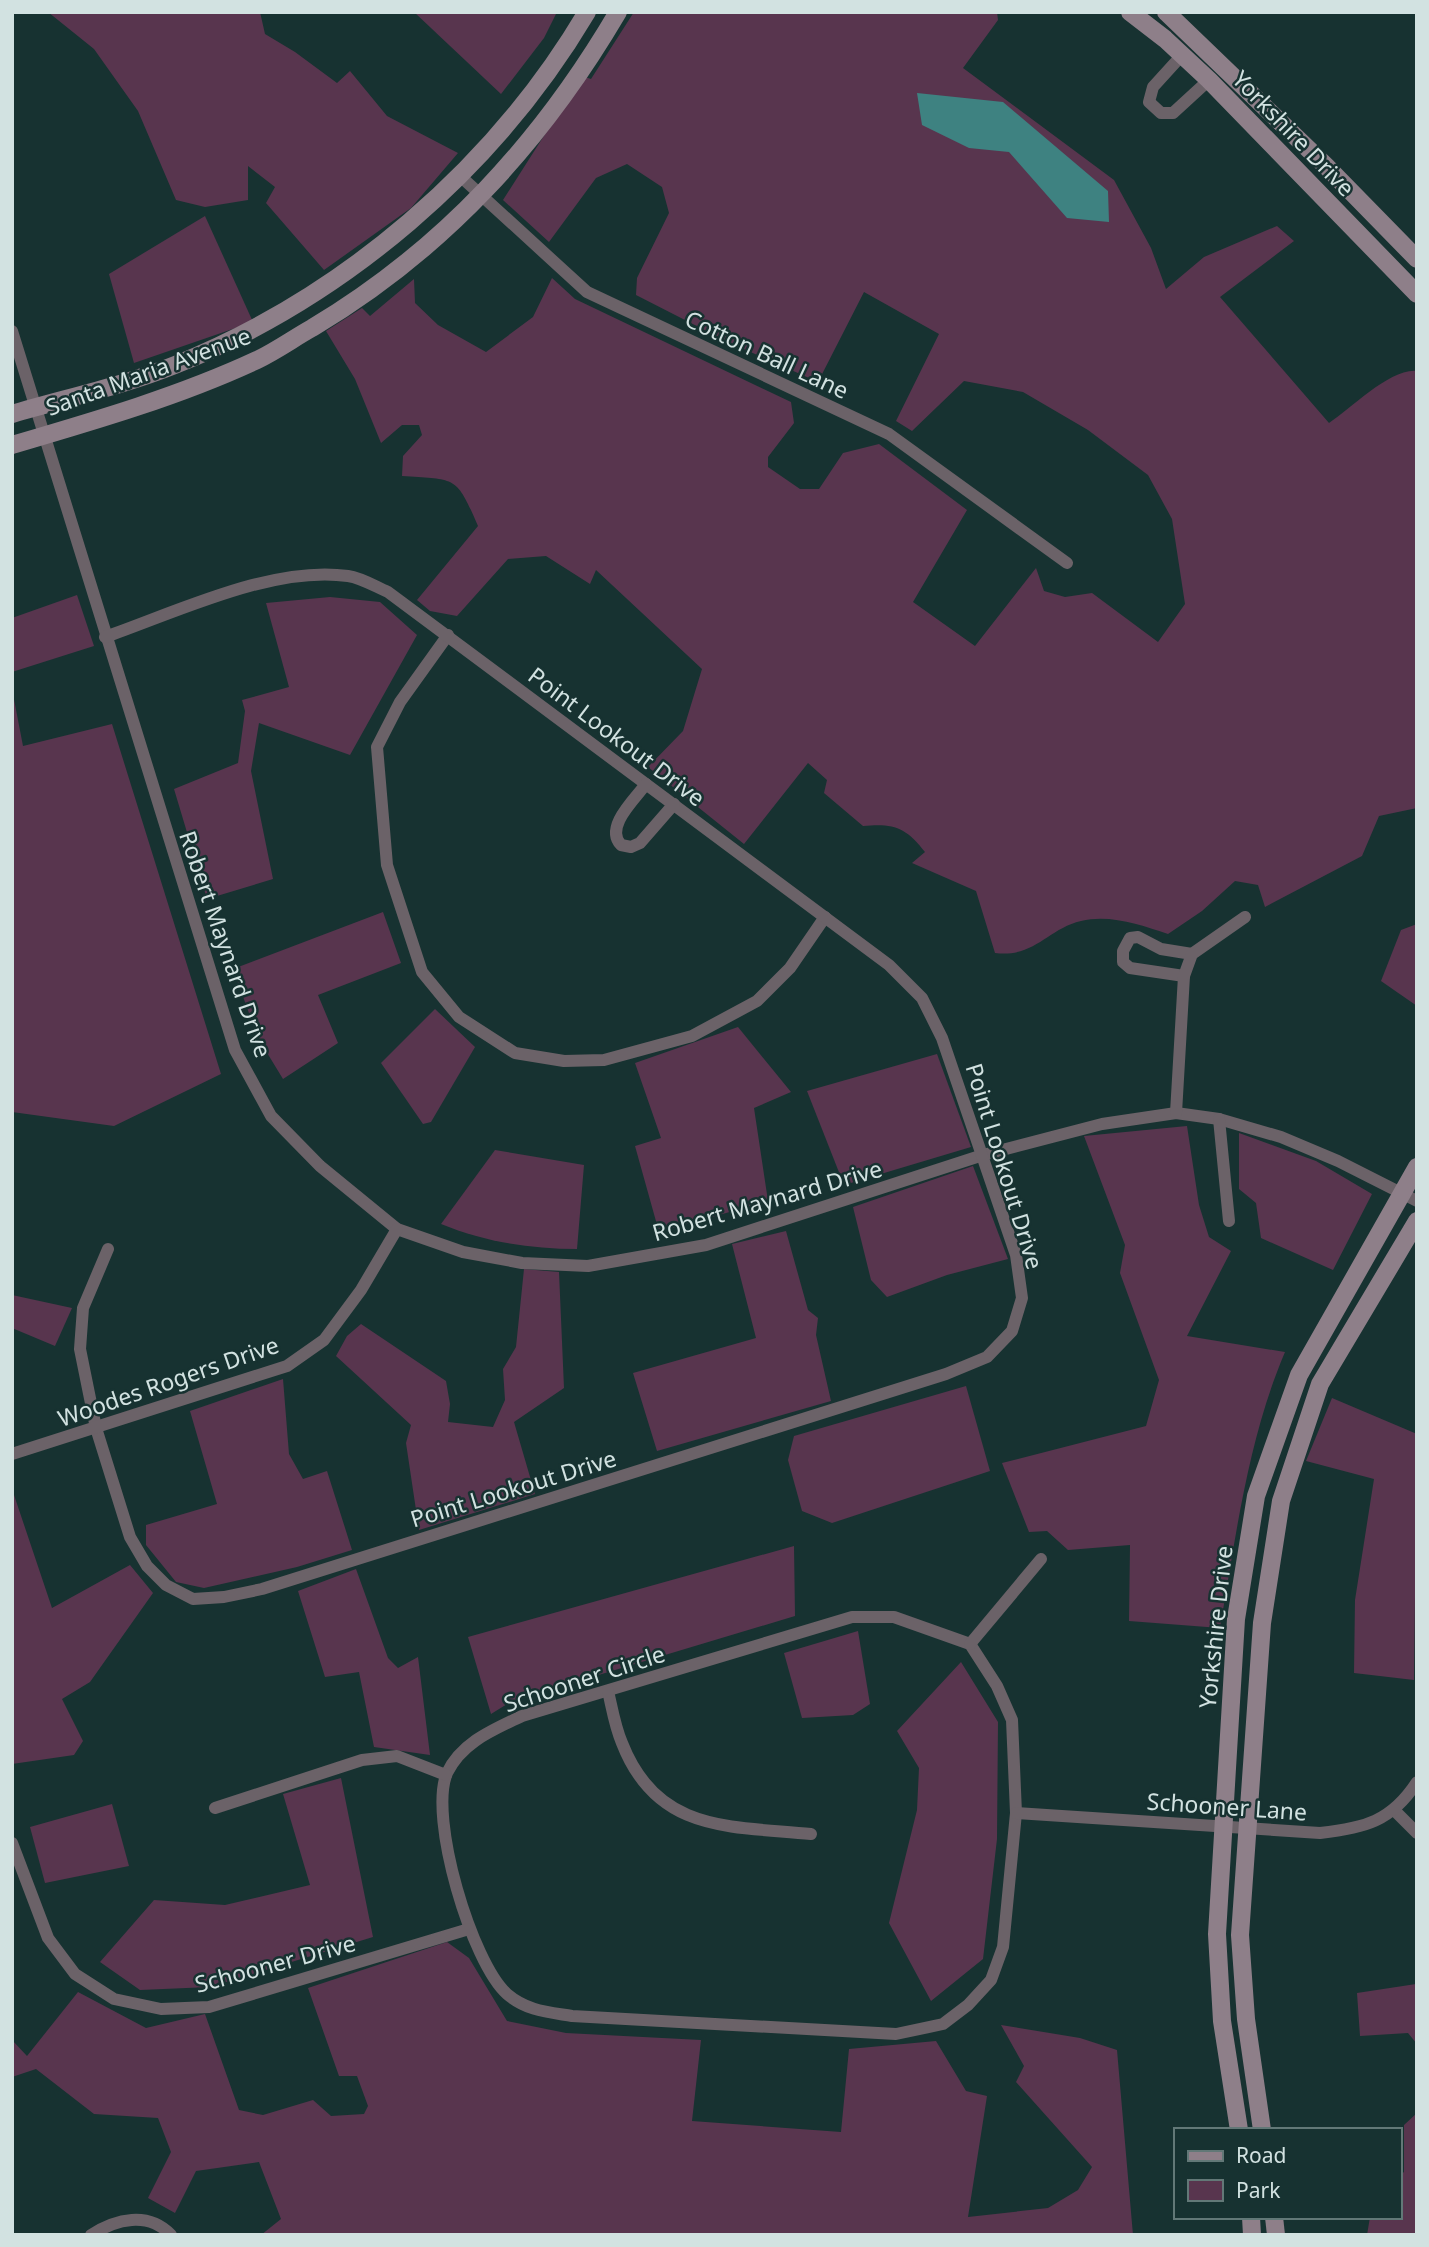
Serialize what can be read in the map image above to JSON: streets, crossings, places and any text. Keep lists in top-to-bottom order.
{
  "streets": {
    "street": [
      "Yorkshire Drive",
      "Cotton Ball Lane",
      "Santa Maria Avenue",
      "Point Lookout Drive",
      "Robert Maynard Drive",
      "Woodes Rogers Drive",
      "Schooner Circle",
      "Schooner Lane",
      "Schooner Drive"
    ]
  },
  "crossings": [
    ["Yorkshire Drive", "Robert Maynard Drive"],
    ["Yorkshire Drive", "Schooner Lane"],
    ["Cotton Ball Lane", "Santa Maria Avenue"],
    ["Santa Maria Avenue", "Robert Maynard Drive"],
    ["Point Lookout Drive", "Robert Maynard Drive"],
    ["Point Lookout Drive", "Woodes Rogers Drive"],
    ["Robert Maynard Drive", "Woodes Rogers Drive"]
  ],
  "legend": ["Road", "Park"]
}
